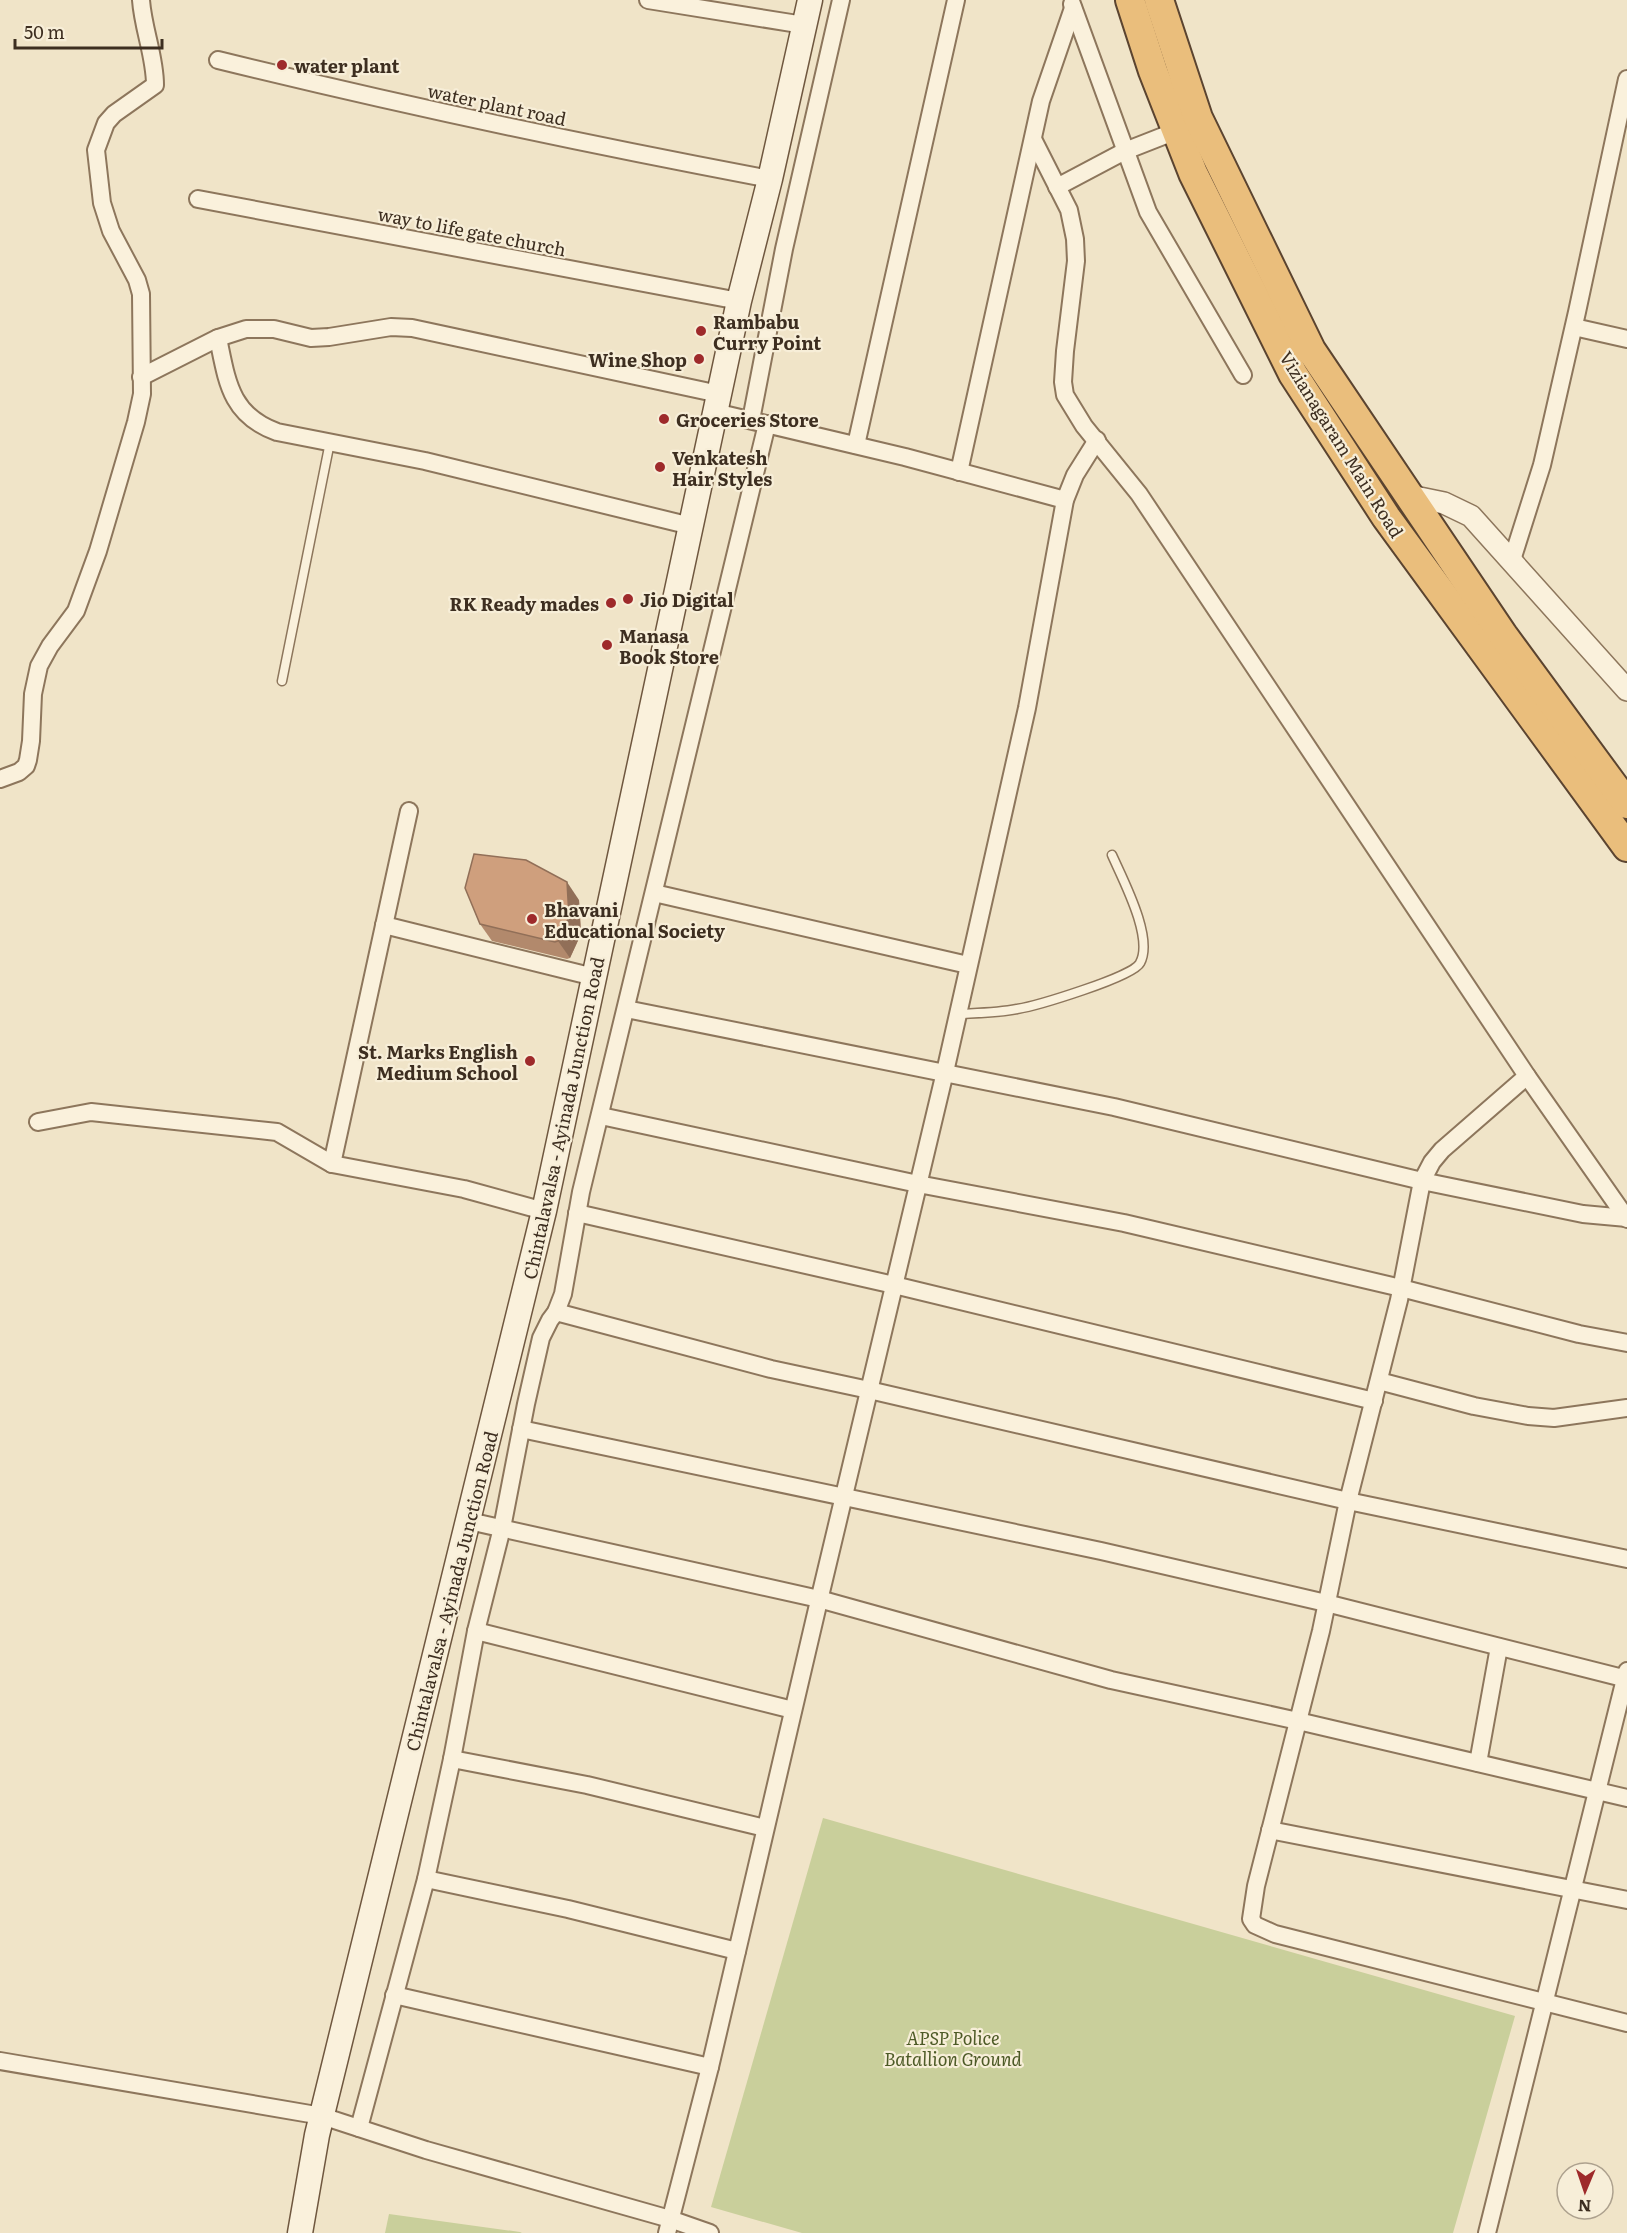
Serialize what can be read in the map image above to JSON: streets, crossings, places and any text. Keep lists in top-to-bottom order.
{
  "streets": {
    "highway": ["Vizianagaram Main Road"],
    "main road": ["Chintalavalsa - Ayinada Junction Road"],
    "street": ["water plant road", "way to life gate church"]
  },
  "crossings": [
    ["water plant road", "Chintalavalsa - Ayinada Junction Road"],
    ["way to life gate church", "Chintalavalsa - Ayinada Junction Road"]
  ],
  "parks": ["APSP Police Batallion Ground"],
  "places": [
    "water plant",
    "Rambabu Curry Point",
    "Wine Shop",
    "Groceries Store",
    "Venkatesh Hair Styles",
    "Jio Digital",
    "RK Ready mades",
    "Manasa Book Store",
    "Bhavani Educational Society",
    "St. Marks English Medium School"
  ],
  "scale_bar": "50 m",
  "north": "bottom"
}
